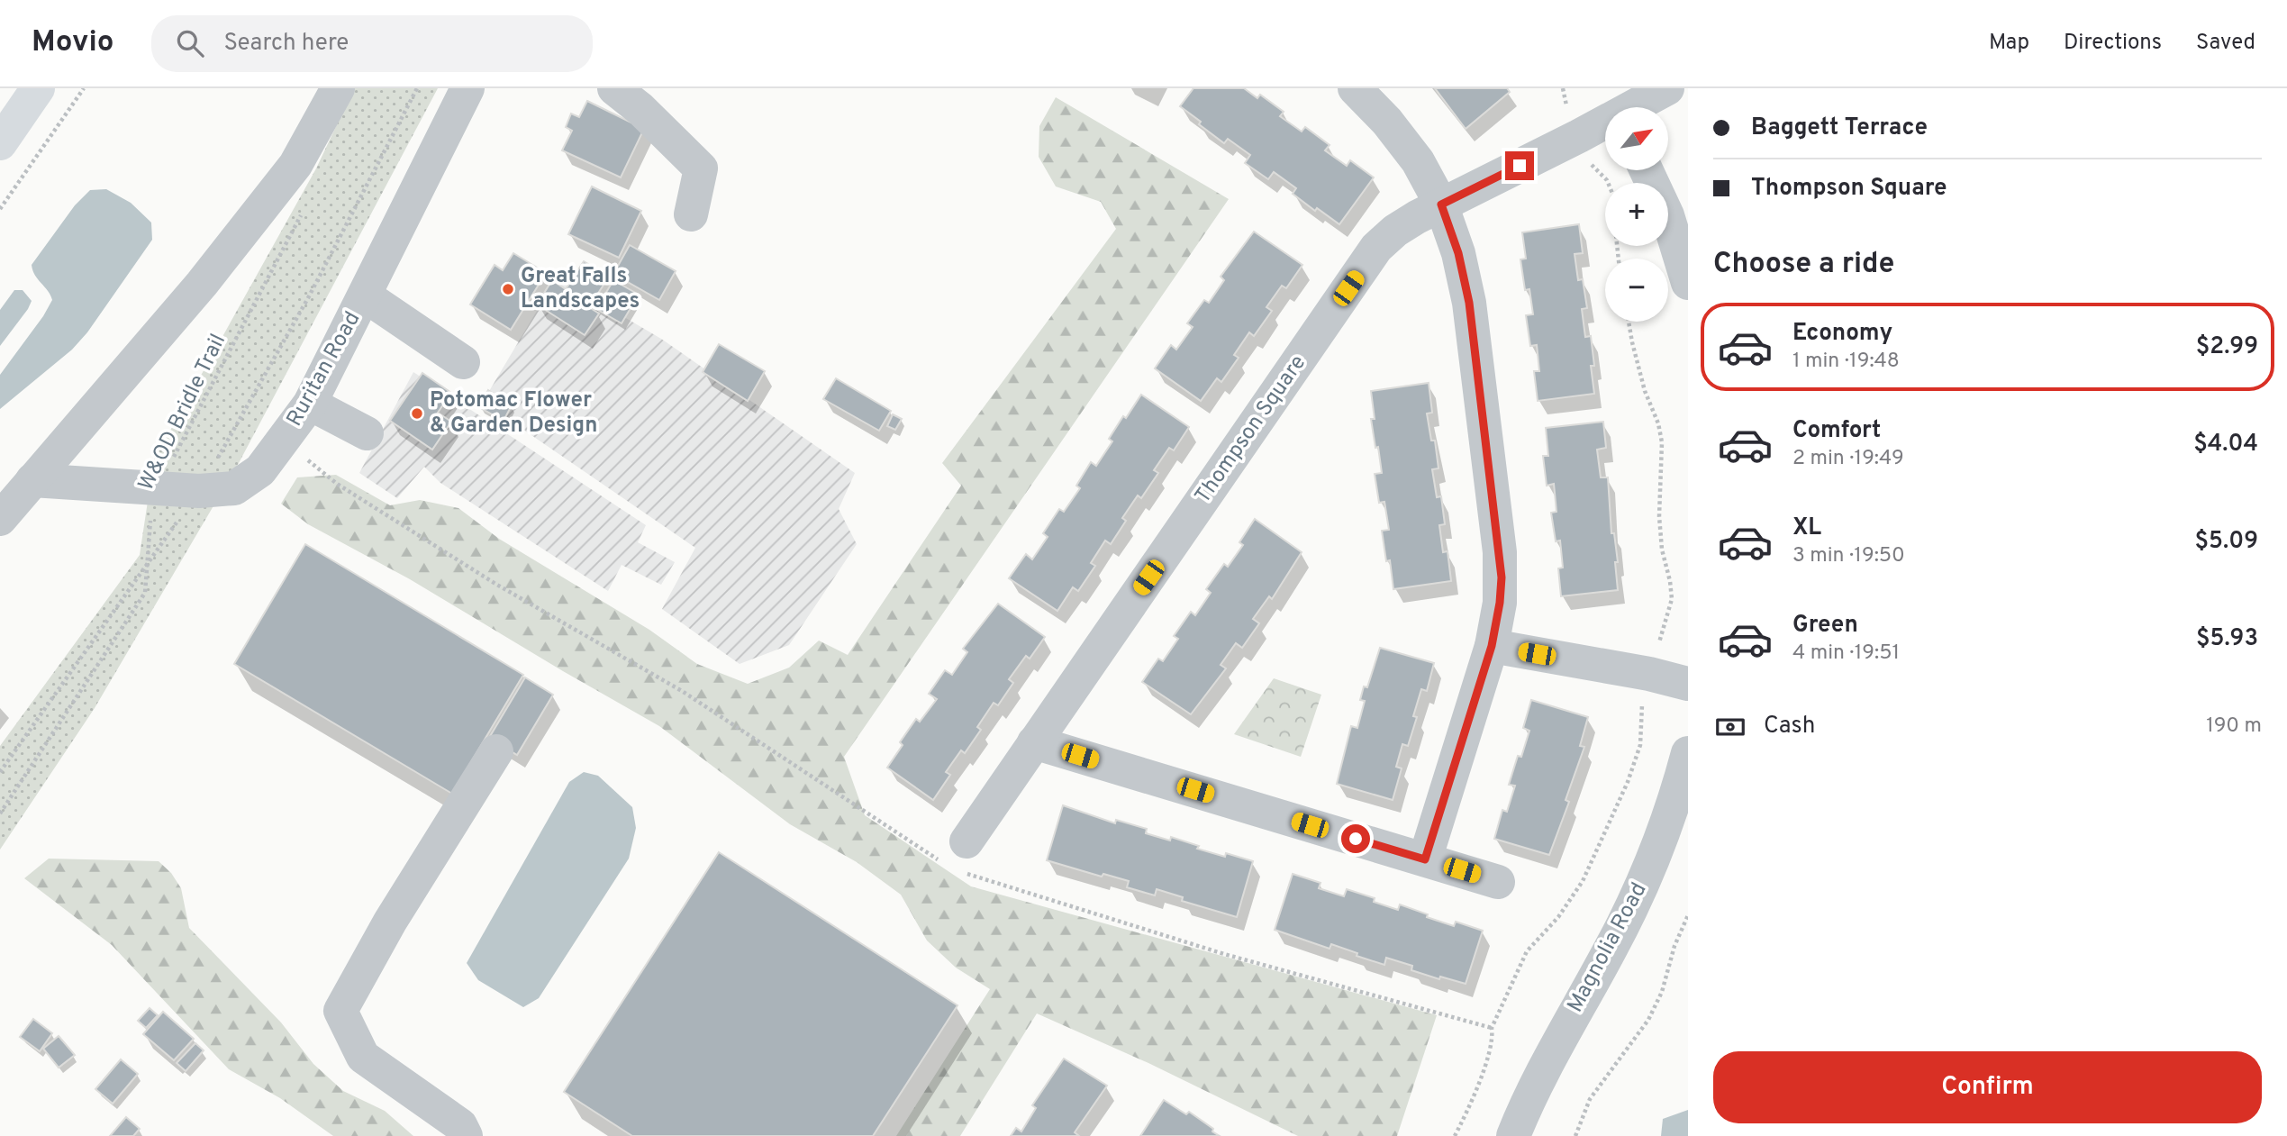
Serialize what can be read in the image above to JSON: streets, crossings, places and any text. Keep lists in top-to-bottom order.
{
  "streets": {
    "street": ["Ruritan Road", "Thompson Square", "Magnolia Road"],
    "path": ["W&OD Bridle Trail"]
  },
  "crossings": [
    ["Ruritan Road", "W&OD Bridle Trail"]
  ],
  "places": ["Great Falls Landscapes", "Potomac Flower & Garden Design"],
  "north": "top right",
  "page": {
    "header": "Movio",
    "search": "Search here",
    "nav": ["Map", "Directions", "Saved"],
    "banner": ["Baggett Terrace", "Thompson Square"],
    "map_buttons": ["+", "−"],
    "heading": "Choose a ride",
    "list": [
      {
        "name": "Economy",
        "note": "1 min · 19:48",
        "value": "$2.99"
      },
      {
        "name": "Comfort",
        "note": "2 min · 19:49",
        "value": "$4.04"
      },
      {
        "name": "XL",
        "note": "3 min · 19:50",
        "value": "$5.09"
      },
      {
        "name": "Green",
        "note": "4 min · 19:51",
        "value": "$5.93"
      }
    ],
    "pay": ["Cash", "190 m"],
    "buttons": "Confirm"
  }
}
